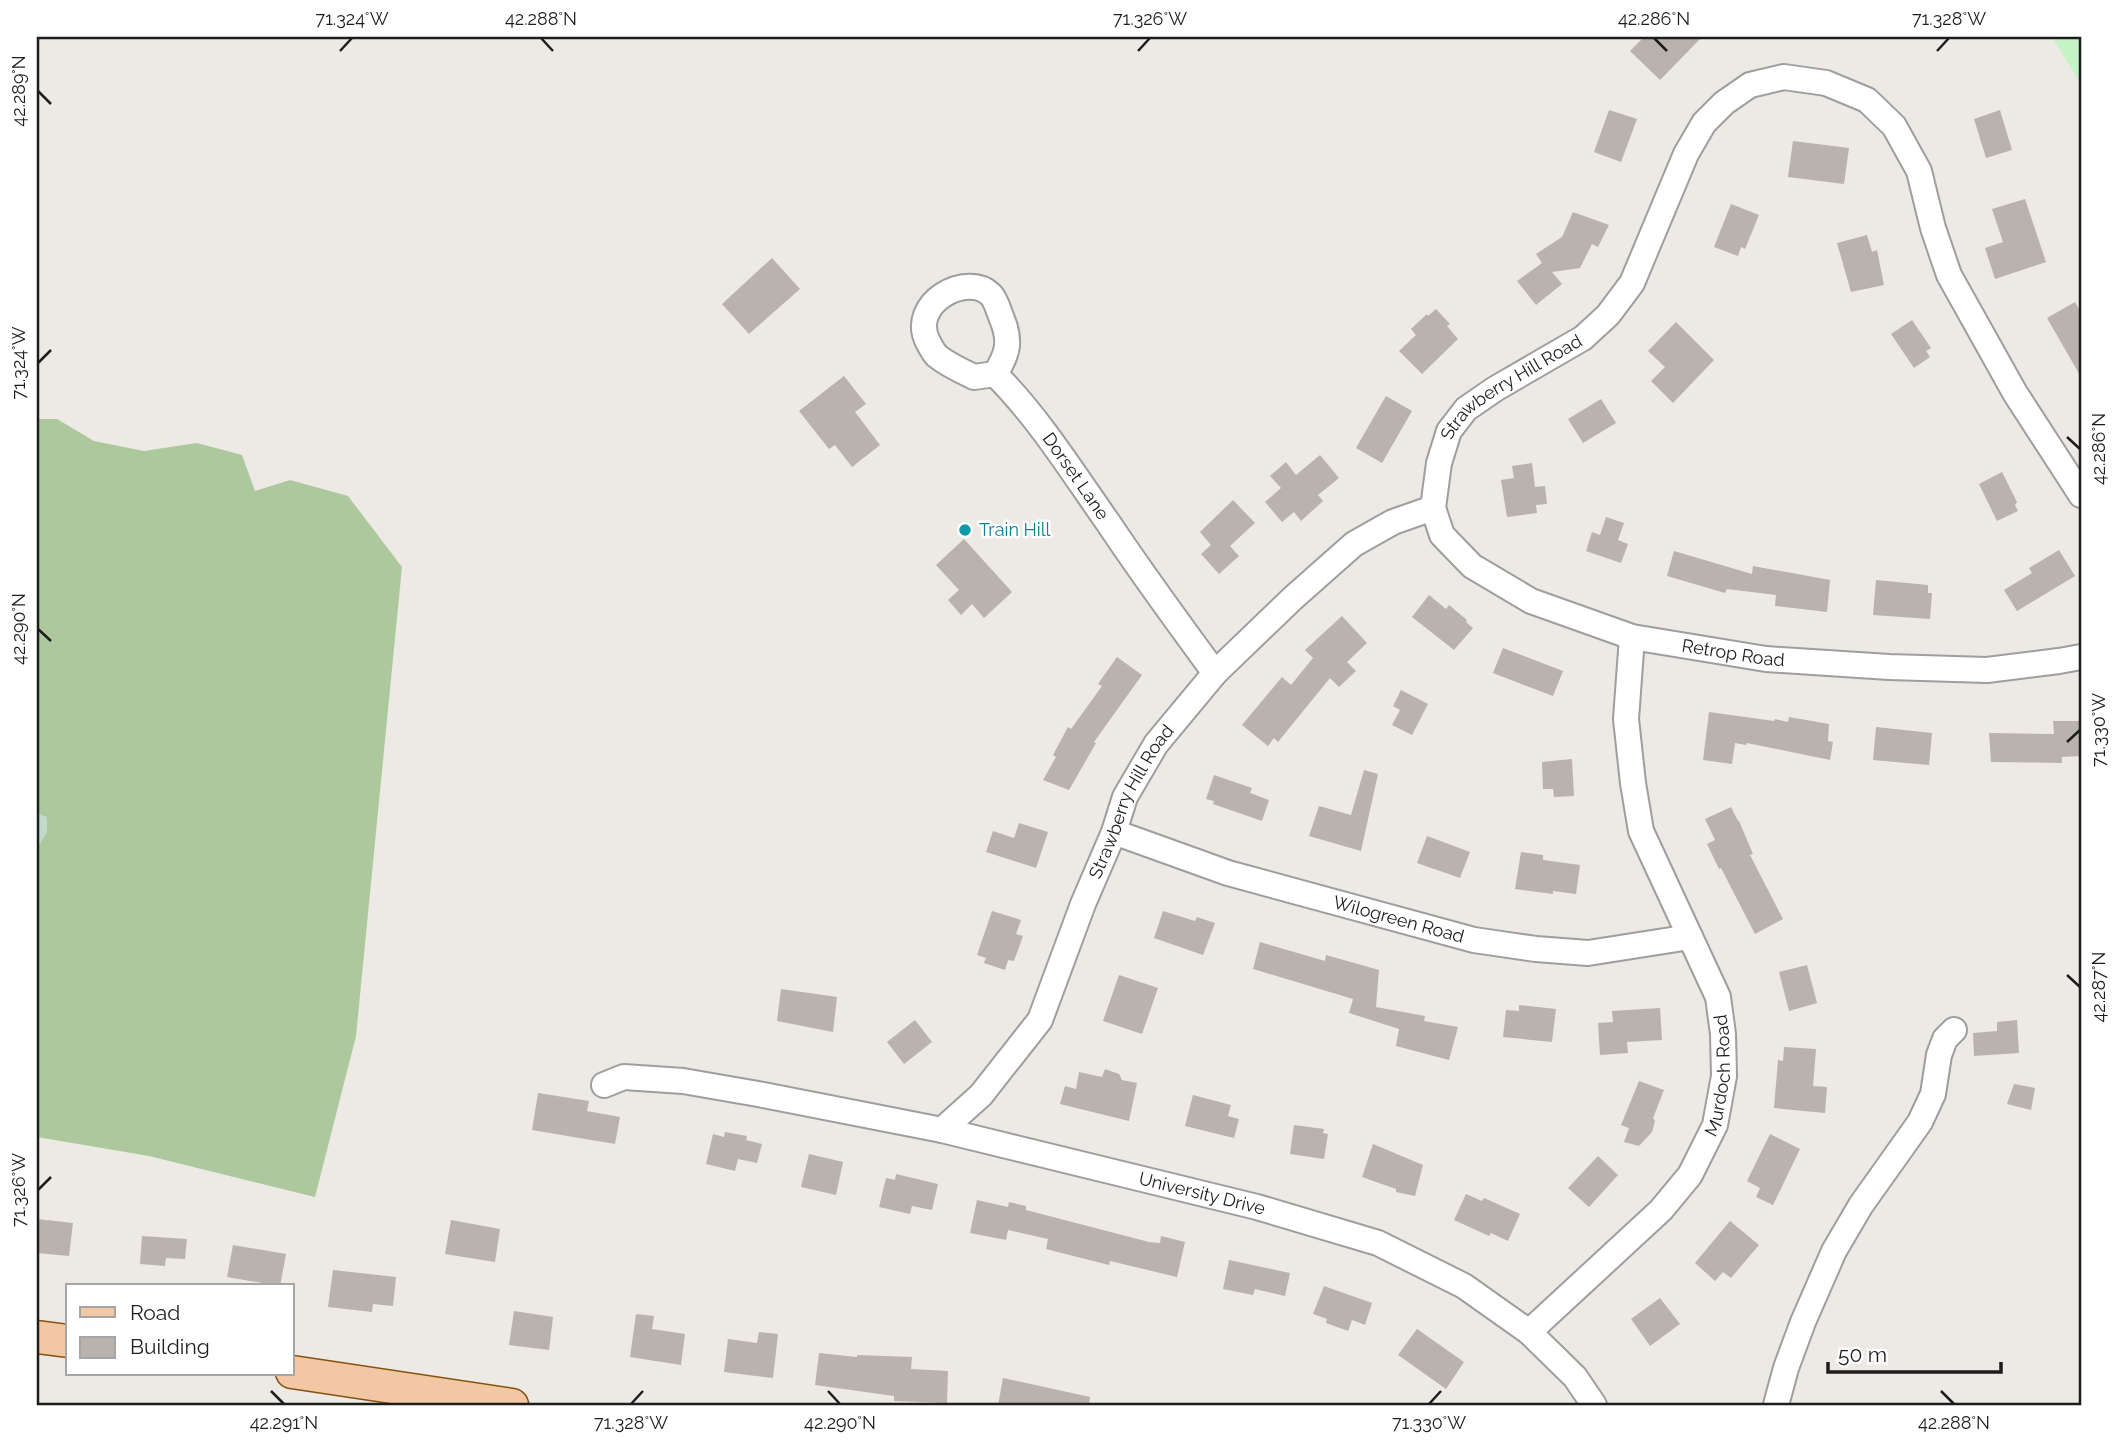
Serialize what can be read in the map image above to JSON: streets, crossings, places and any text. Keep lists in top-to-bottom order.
{
  "streets": {
    "street": [
      "Strawberry Hill Road",
      "Dorset Lane",
      "Retrop Road",
      "Wilogreen Road",
      "Murdoch Road",
      "University Drive"
    ]
  },
  "crossings": [
    ["Strawberry Hill Road", "Dorset Lane"],
    ["Strawberry Hill Road", "Retrop Road"],
    ["Strawberry Hill Road", "Wilogreen Road"],
    ["Strawberry Hill Road", "University Drive"],
    ["Retrop Road", "Murdoch Road"],
    ["Wilogreen Road", "Murdoch Road"],
    ["Murdoch Road", "University Drive"]
  ],
  "places": ["Train Hill"],
  "legend": ["Road", "Building"],
  "scale_bar": "50 m",
  "coordinates": [
    "71.324°W",
    "42.288°N",
    "71.326°W",
    "42.286°N",
    "71.328°W",
    "42.289°N",
    "42.290°N",
    "71.330°W",
    "42.287°N",
    "42.291°N"
  ]
}
